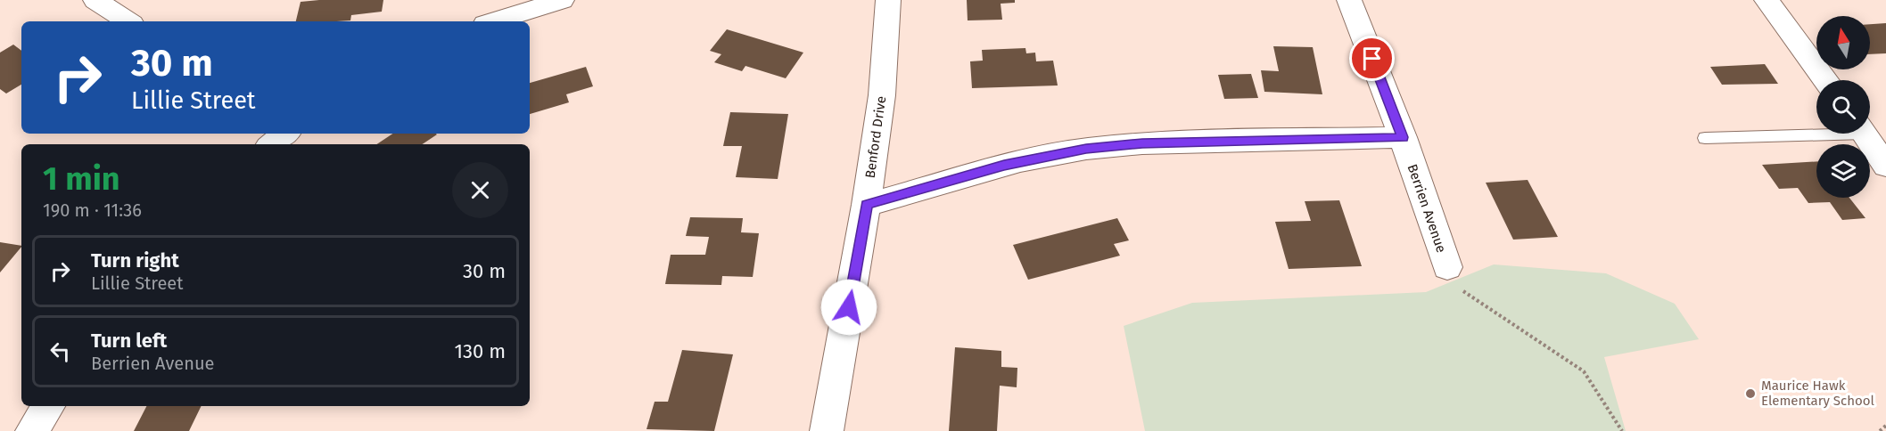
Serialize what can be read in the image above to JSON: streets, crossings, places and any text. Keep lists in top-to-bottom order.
{
  "streets": {
    "street": ["Benford Drive", "Berrien Avenue"]
  },
  "places": ["Maurice Hawk Elementary School"],
  "north": "top",
  "page": {
    "turn": ["30 m", "Lillie Street"],
    "heading": ["1 min", "190 m · 11:36"],
    "list": [
      {
        "name": "Turn right",
        "note": "Lillie Street",
        "value": "30 m"
      },
      {
        "name": "Turn left",
        "note": "Berrien Avenue",
        "value": "130 m"
      }
    ]
  }
}
